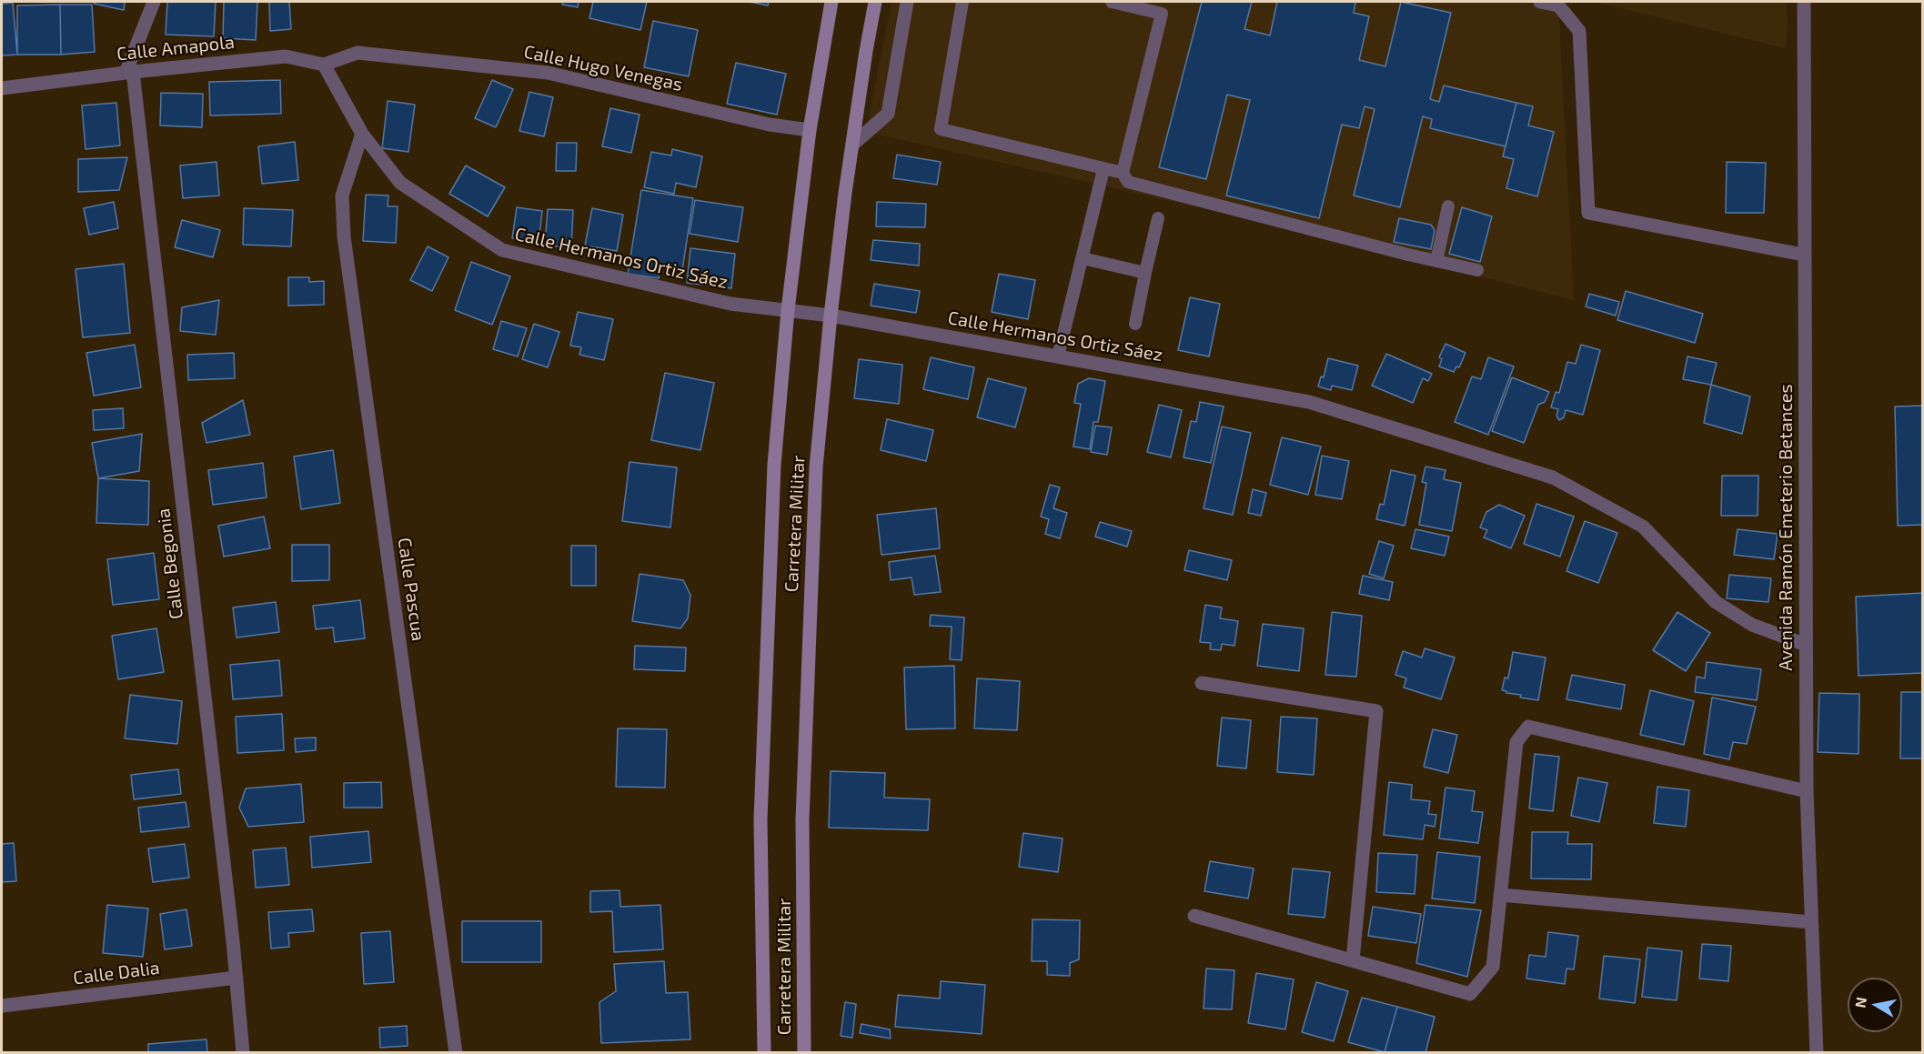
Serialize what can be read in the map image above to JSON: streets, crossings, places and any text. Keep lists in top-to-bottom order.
{
  "streets": {
    "main road": ["Carretera Militar"],
    "street": [
      "Calle Amapola",
      "Calle Hugo Venegas",
      "Calle Hermanos Ortiz Sáez",
      "Avenida Ramón Emeterio Betances",
      "Calle Begonia",
      "Calle Pascua",
      "Calle Dalia"
    ]
  },
  "crossings": [
    ["Calle Amapola", "Calle Hugo Venegas"],
    ["Calle Amapola", "Calle Hermanos Ortiz Sáez"],
    ["Calle Amapola", "Calle Begonia"],
    ["Calle Hugo Venegas", "Calle Hermanos Ortiz Sáez"],
    ["Calle Hugo Venegas", "Carretera Militar"],
    ["Calle Hermanos Ortiz Sáez", "Carretera Militar"],
    ["Calle Hermanos Ortiz Sáez", "Avenida Ramón Emeterio Betances"],
    ["Calle Hermanos Ortiz Sáez", "Calle Pascua"],
    ["Calle Begonia", "Calle Dalia"]
  ],
  "north": "left"
}
